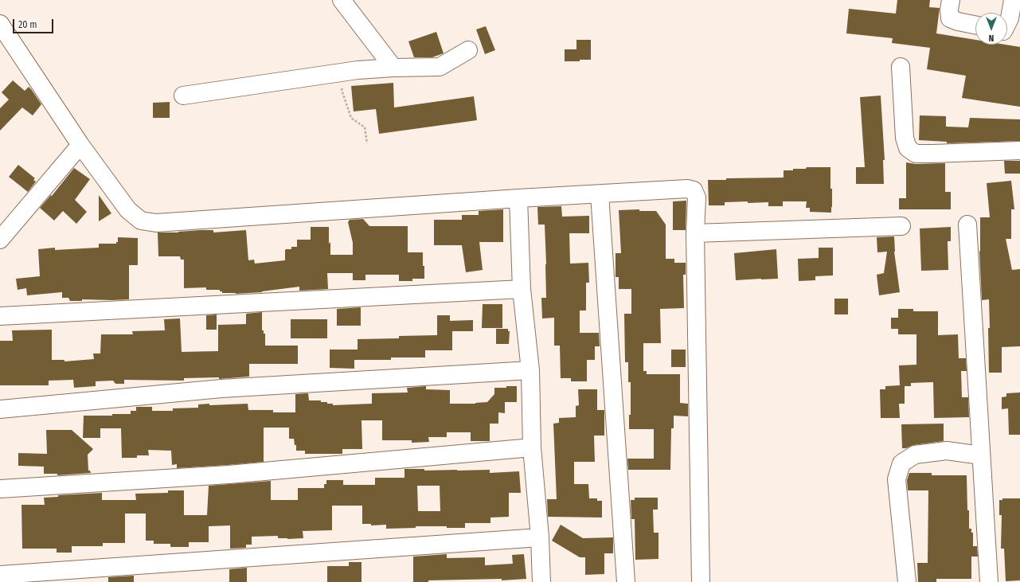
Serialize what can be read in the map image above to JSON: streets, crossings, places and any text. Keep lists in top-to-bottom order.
{
  "scale_bar": "20 m",
  "north": "bottom"
}
